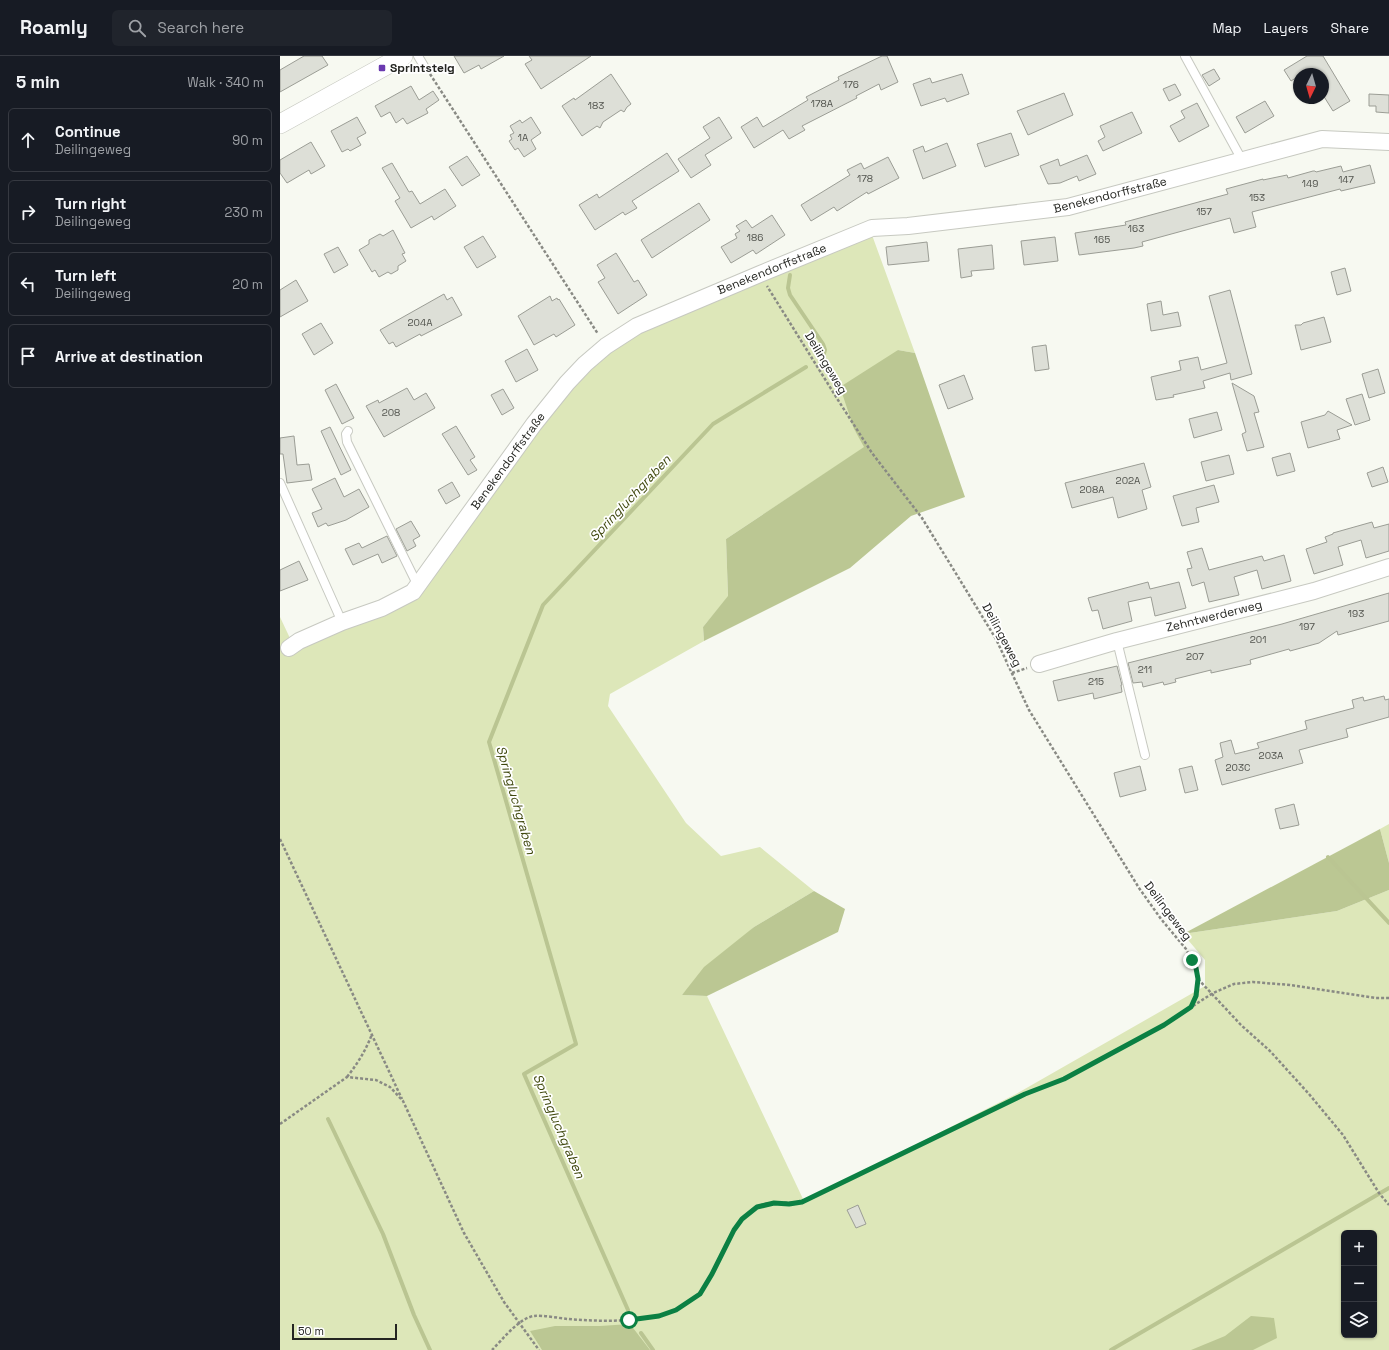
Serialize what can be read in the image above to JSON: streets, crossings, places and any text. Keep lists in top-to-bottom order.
{
  "streets": {
    "street": ["Benekendorffstraße", "Zehntwerderweg"],
    "path": ["Deilingeweg"]
  },
  "crossings": [
    ["Benekendorffstraße", "Deilingeweg"]
  ],
  "water": ["Springluchgraben"],
  "places": {
    "transit": ["Sprintsteig"]
  },
  "house_numbers": [
    "176",
    "178A",
    "183",
    "1A",
    "178",
    "147",
    "149",
    "153",
    "157",
    "163",
    "186",
    "165",
    "204A",
    "208",
    "202A",
    "208A",
    "193",
    "197",
    "201",
    "207",
    "211",
    "215",
    "203A",
    "203C"
  ],
  "scale_bar": "50 m",
  "north": "bottom",
  "page": {
    "header": "Roamly",
    "search": "Search here",
    "nav": ["Map", "Layers", "Share"],
    "heading": ["5 min", "Walk · 340 m"],
    "list": [
      ["Continue", "Deilingeweg", "90 m"],
      ["Turn right", "Deilingeweg", "230 m"],
      ["Turn left", "Deilingeweg", "20 m"],
      "Arrive at destination"
    ],
    "map_buttons": ["+", "−"],
    "scale": "50 m"
  }
}
